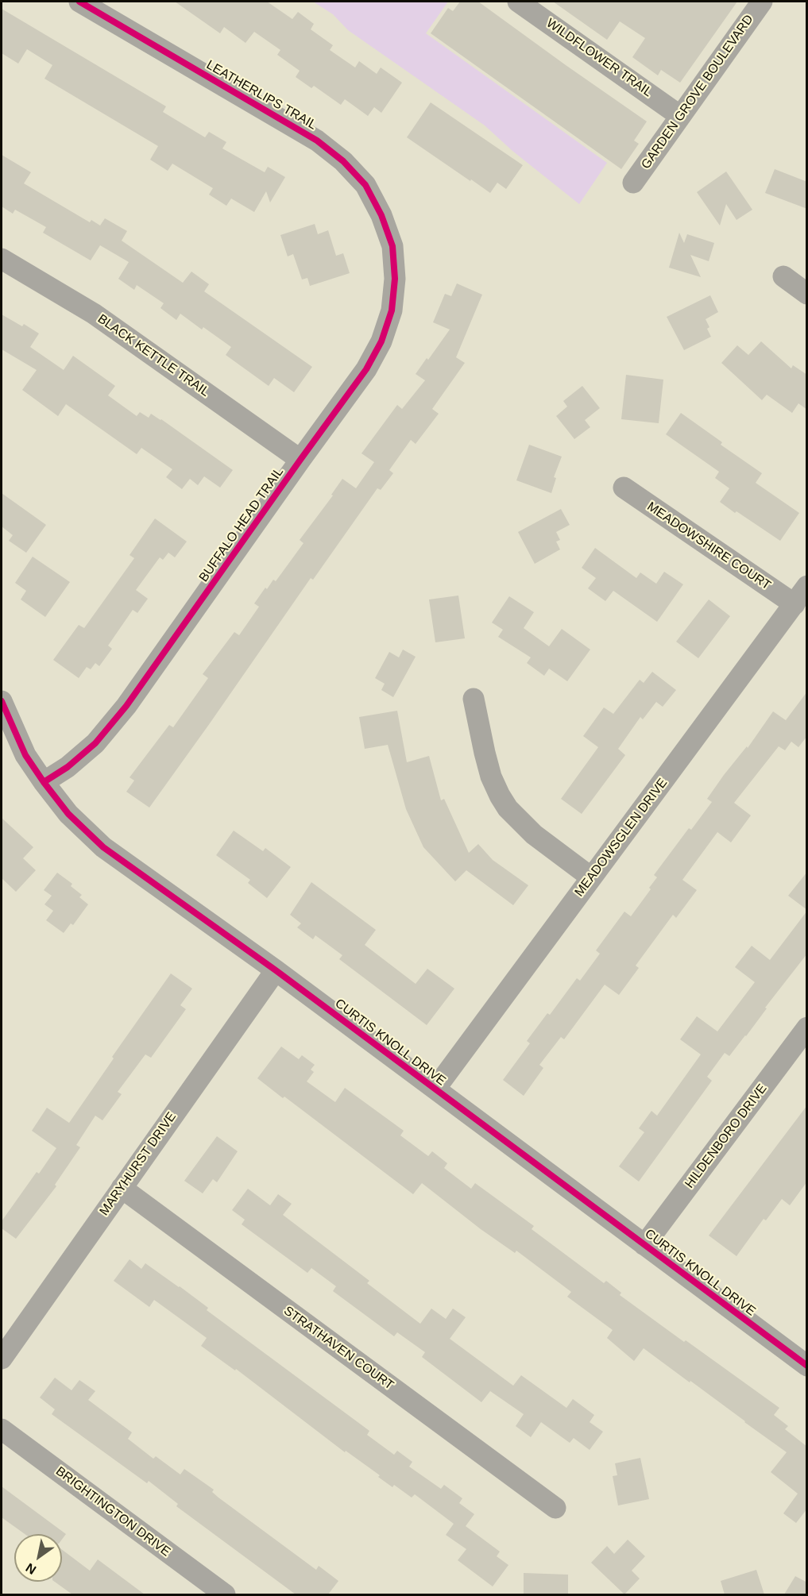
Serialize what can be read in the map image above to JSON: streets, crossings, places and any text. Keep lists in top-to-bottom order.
{
  "streets": {
    "street": [
      "WILDFLOWER TRAIL",
      "GARDEN GROVE BOULEVARD",
      "LEATHERLIPS TRAIL",
      "BLACK KETTLE TRAIL",
      "BUFFALO HEAD TRAIL",
      "MEADOWSHIRE COURT",
      "MEADOWSGLEN DRIVE",
      "CURTIS KNOLL DRIVE",
      "HILDENBORO DRIVE",
      "MARYHURST DRIVE",
      "STRATHAVEN COURT",
      "BRIGHTINGTON DRIVE"
    ]
  },
  "crossings": [
    ["WILDFLOWER TRAIL", "GARDEN GROVE BOULEVARD"],
    ["LEATHERLIPS TRAIL", "BUFFALO HEAD TRAIL"],
    ["BLACK KETTLE TRAIL", "BUFFALO HEAD TRAIL"],
    ["BUFFALO HEAD TRAIL", "CURTIS KNOLL DRIVE"],
    ["MEADOWSHIRE COURT", "MEADOWSGLEN DRIVE"],
    ["MEADOWSGLEN DRIVE", "CURTIS KNOLL DRIVE"],
    ["CURTIS KNOLL DRIVE", "HILDENBORO DRIVE"],
    ["CURTIS KNOLL DRIVE", "MARYHURST DRIVE"],
    ["MARYHURST DRIVE", "STRATHAVEN COURT"]
  ],
  "north": "bottom left"
}
